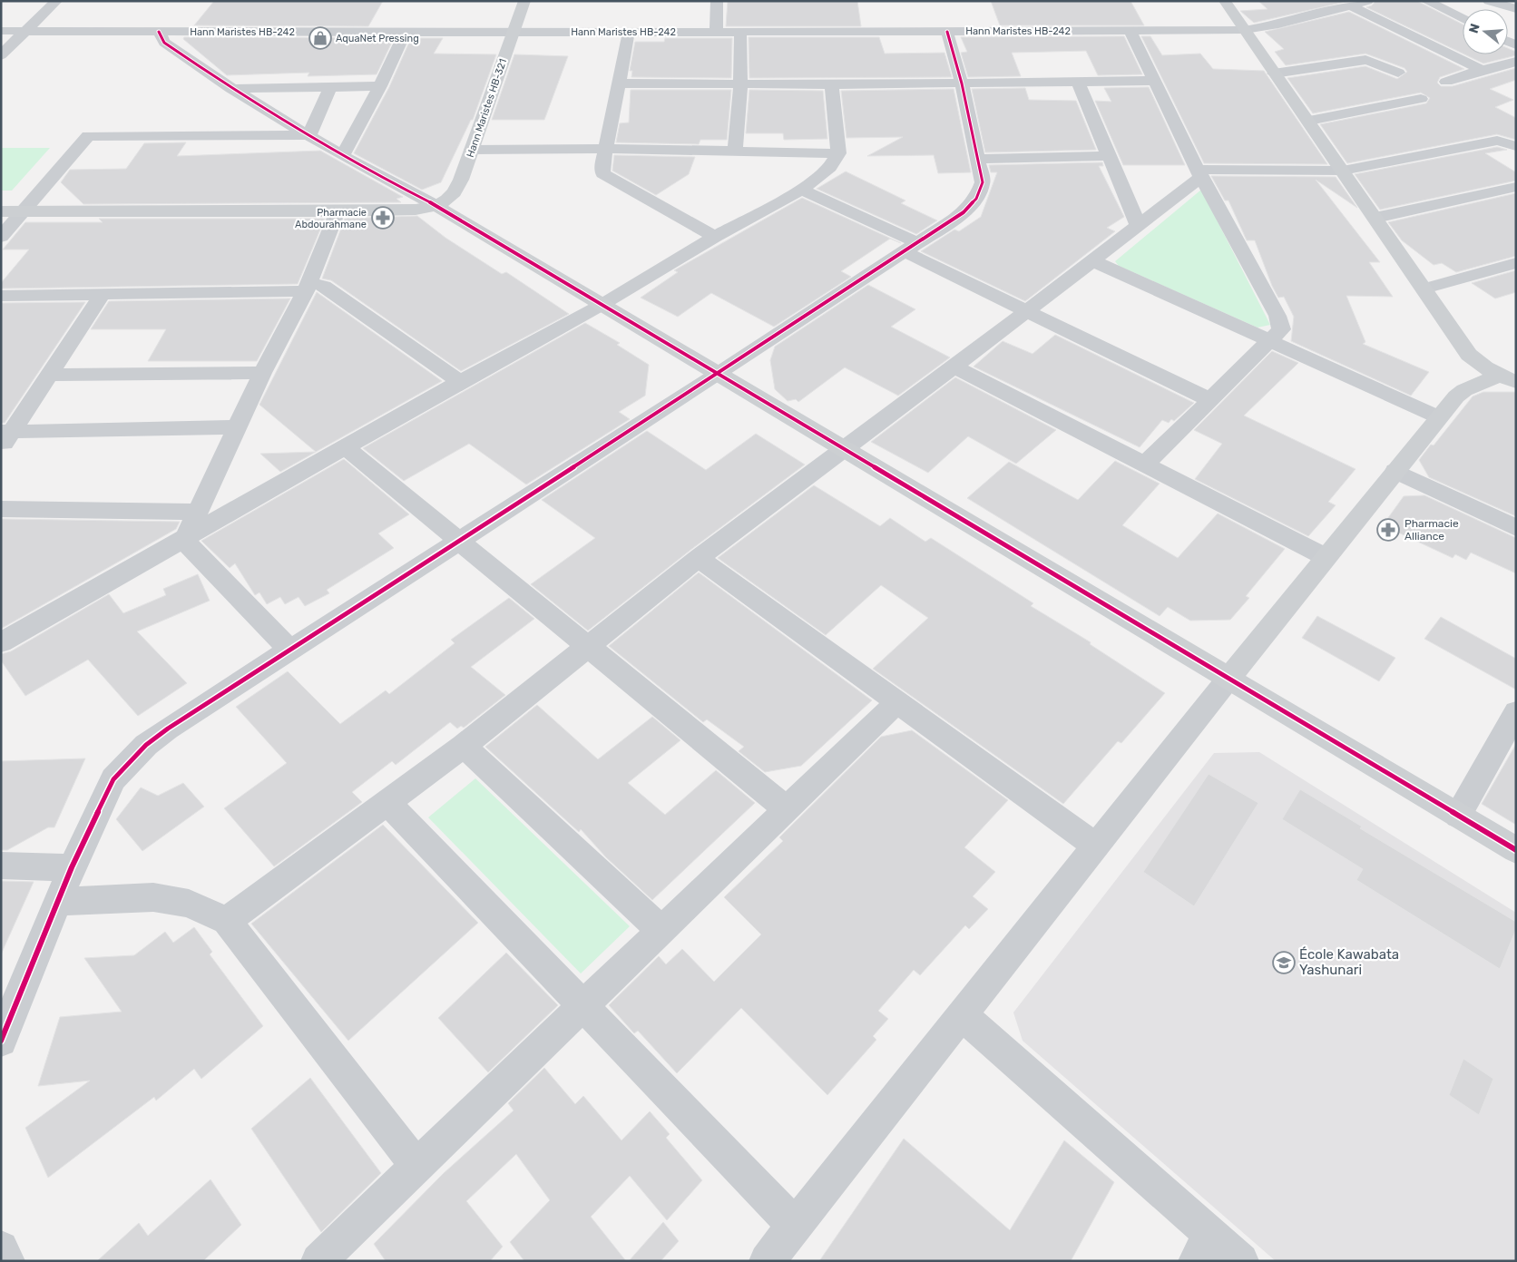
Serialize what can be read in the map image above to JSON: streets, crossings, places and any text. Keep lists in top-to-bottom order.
{
  "streets": {
    "street": ["Hann Maristes HB-242", "Hann Maristes HB-321"]
  },
  "crossings": [
    ["Hann Maristes HB-242", "Hann Maristes HB-321"]
  ],
  "places": {
    "shop": ["AquaNet Pressing"],
    "pharmacy": ["Pharmacie Abdourahmane", "Pharmacie Alliance"],
    "school or university": ["École Kawabata Yashunari"]
  },
  "north": "left"
}
